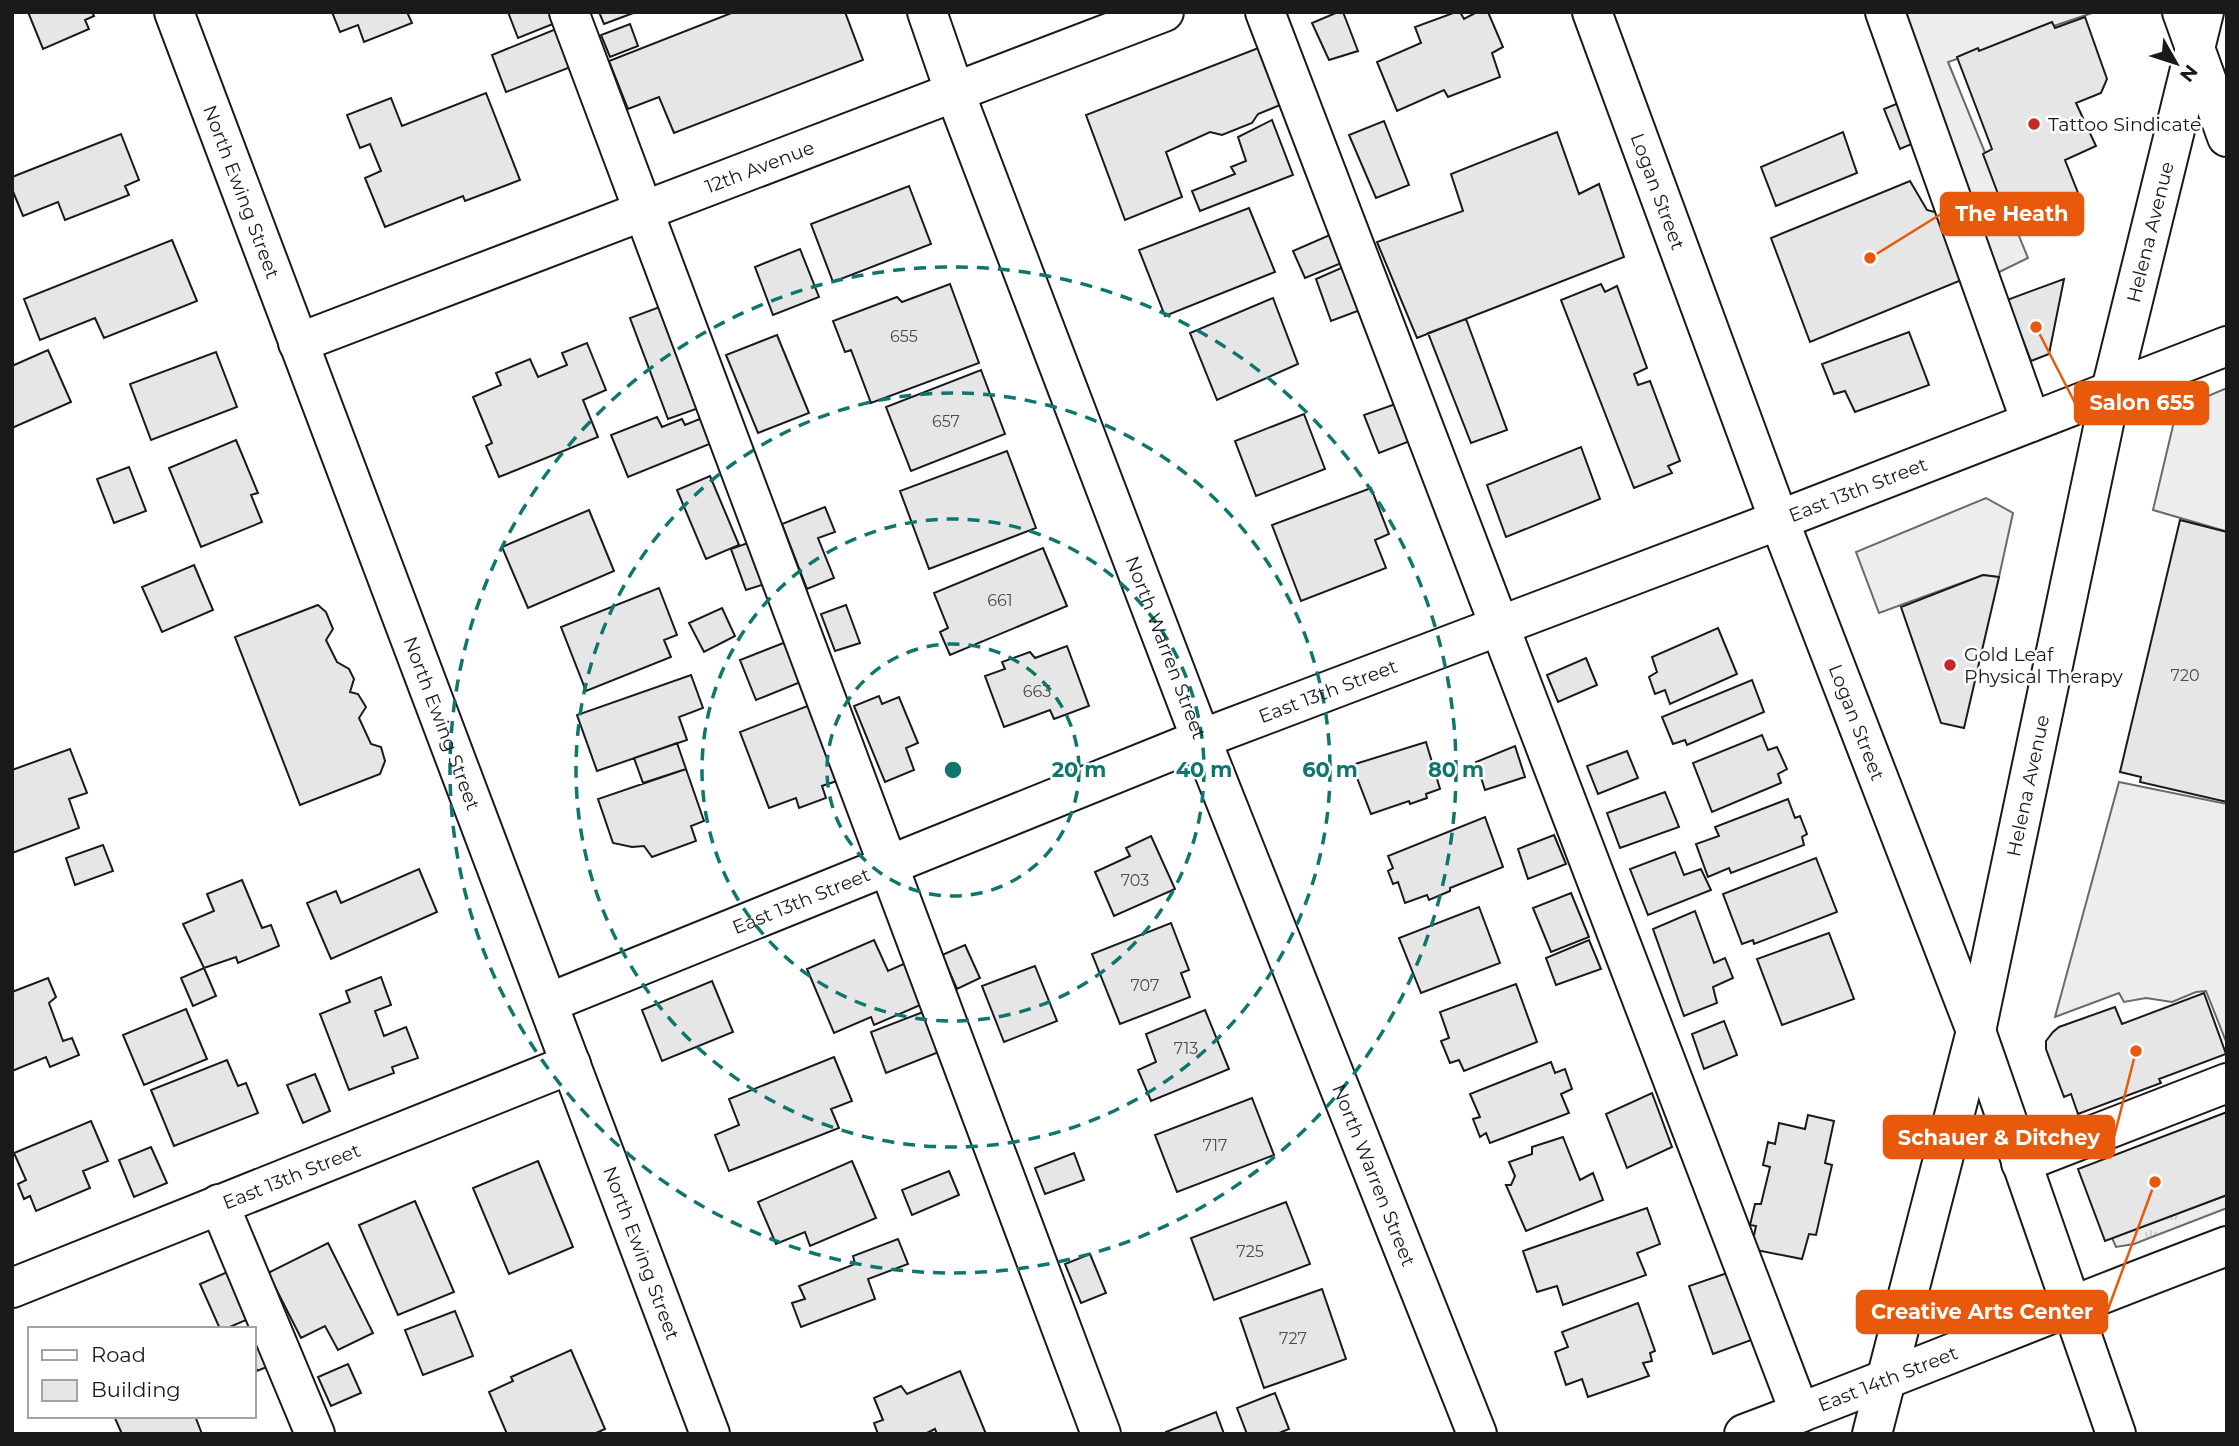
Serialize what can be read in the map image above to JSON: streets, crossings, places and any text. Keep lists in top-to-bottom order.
{
  "streets": {
    "street": [
      "12th Avenue",
      "Logan Street",
      "North Ewing Street",
      "Helena Avenue",
      "East 13th Street",
      "North Warren Street",
      "East 14th Street"
    ]
  },
  "crossings": [
    ["12th Avenue", "North Ewing Street"],
    ["12th Avenue", "North Warren Street"],
    ["Logan Street", "Helena Avenue"],
    ["Logan Street", "East 13th Street"],
    ["Logan Street", "East 14th Street"],
    ["North Ewing Street", "East 13th Street"],
    ["Helena Avenue", "East 13th Street"],
    ["Helena Avenue", "East 14th Street"],
    ["East 13th Street", "North Warren Street"]
  ],
  "places": [
    "Tattoo Sindicate",
    "The Heath",
    "Salon 655",
    "Gold Leaf Physical Therapy",
    "Schauer & Ditchey",
    "Creative Arts Center"
  ],
  "house_numbers": [
    "655",
    "657",
    "661",
    "720",
    "663",
    "703",
    "707",
    "713",
    "717",
    "725",
    "727"
  ],
  "legend": ["Road", "Building"],
  "north": "bottom right",
  "rings": [
    "20 m",
    "40 m",
    "60 m",
    "80 m"
  ]
}
